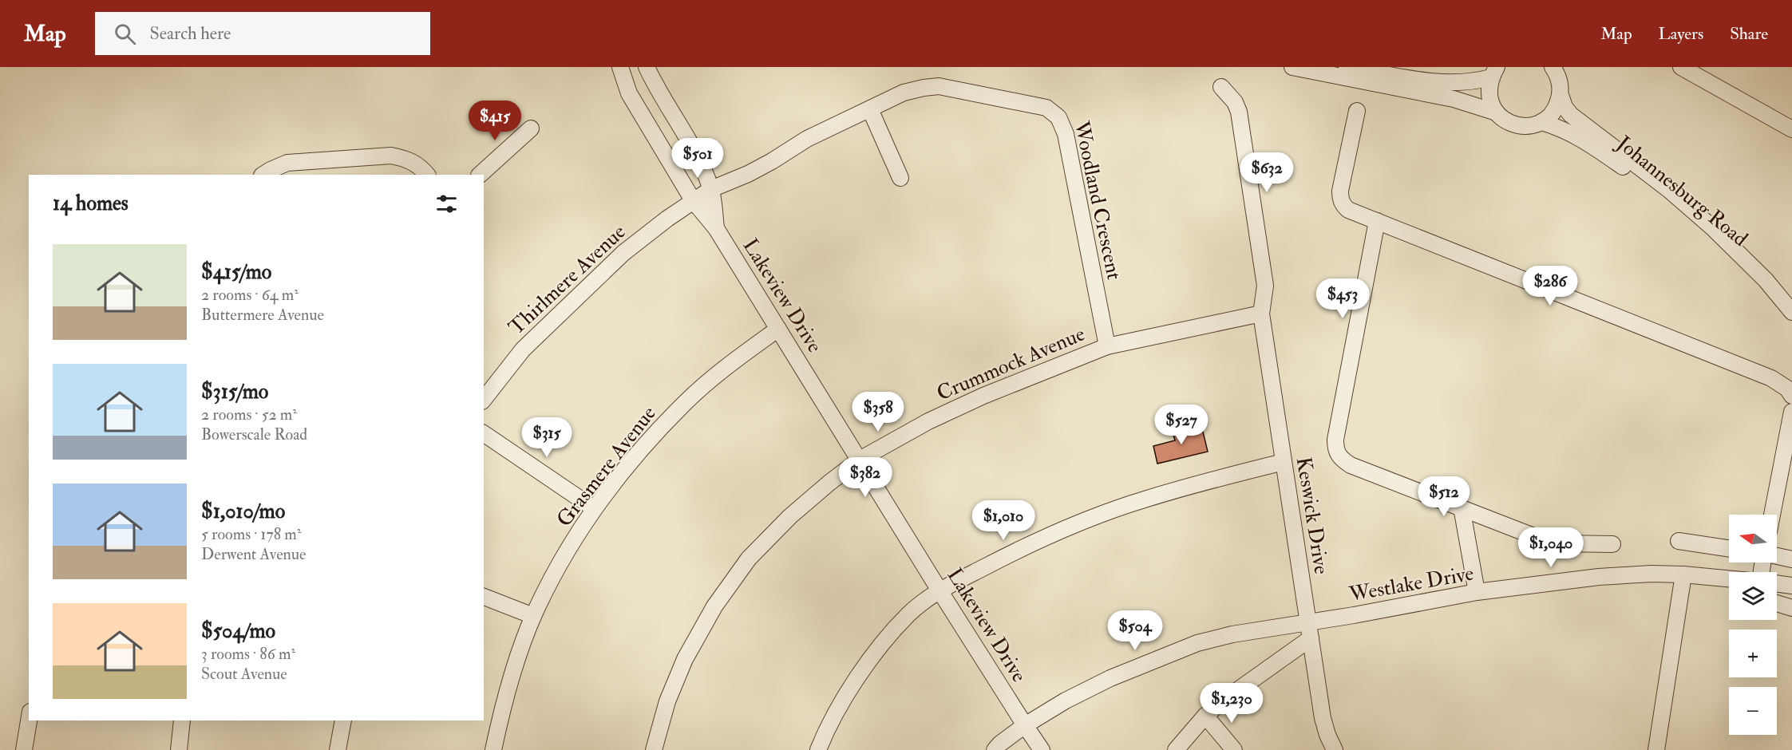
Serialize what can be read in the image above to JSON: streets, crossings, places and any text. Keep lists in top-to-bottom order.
{
  "streets": {
    "street": [
      "Johannesburg Road",
      "Woodland Crescent",
      "Thirlmere Avenue",
      "Lakeview Drive",
      "Crummock Avenue",
      "Grasmere Avenue",
      "Keswick Drive",
      "Westlake Drive"
    ]
  },
  "crossings": [
    ["Woodland Crescent", "Thirlmere Avenue"],
    ["Woodland Crescent", "Lakeview Drive"],
    ["Woodland Crescent", "Crummock Avenue"],
    ["Thirlmere Avenue", "Lakeview Drive"],
    ["Lakeview Drive", "Crummock Avenue"],
    ["Lakeview Drive", "Grasmere Avenue"],
    ["Crummock Avenue", "Keswick Drive"],
    ["Keswick Drive", "Westlake Drive"]
  ],
  "north": "left",
  "page": {
    "header": "Map",
    "search": "Search here",
    "nav": ["Map", "Layers", "Share"],
    "price": [
      "$415",
      "$501",
      "$632",
      "$286",
      "$453",
      "$358",
      "$527",
      "$315",
      "$382",
      "$512",
      "$1,010",
      "$1,040",
      "$504",
      "$1,230"
    ],
    "heading": "14 homes",
    "list": [
      {
        "name": "$415/mo",
        "note": "2 rooms · 64 m² · Buttermere Avenue"
      },
      {
        "name": "$315/mo",
        "note": "2 rooms · 52 m² · Bowerscale Road"
      },
      {
        "name": "$1,010/mo",
        "note": "5 rooms · 178 m² · Derwent Avenue"
      },
      {
        "name": "$504/mo",
        "note": "3 rooms · 86 m² · Scout Avenue"
      }
    ],
    "map_buttons": ["+", "−"]
  }
}
